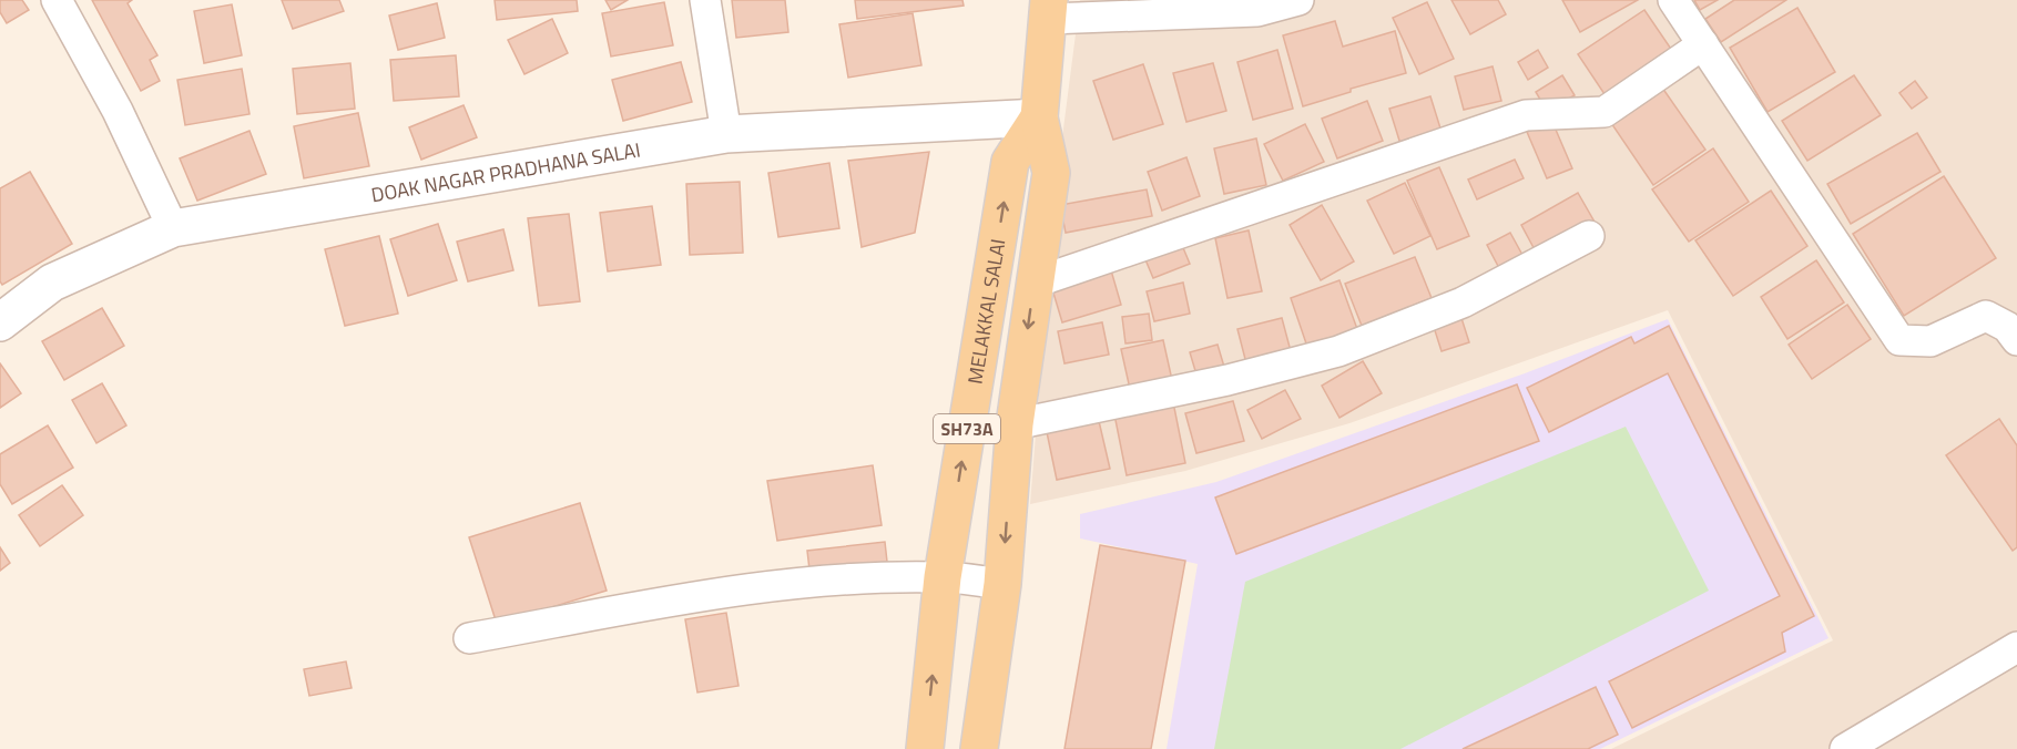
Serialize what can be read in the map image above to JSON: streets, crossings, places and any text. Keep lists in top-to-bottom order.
{
  "streets": {
    "main road": ["MELAKKAL SALAI", "SH73A"],
    "street": ["DOAK NAGAR PRADHANA SALAI"]
  },
  "crossings": [
    ["DOAK NAGAR PRADHANA SALAI", "MELAKKAL SALAI"]
  ]
}
